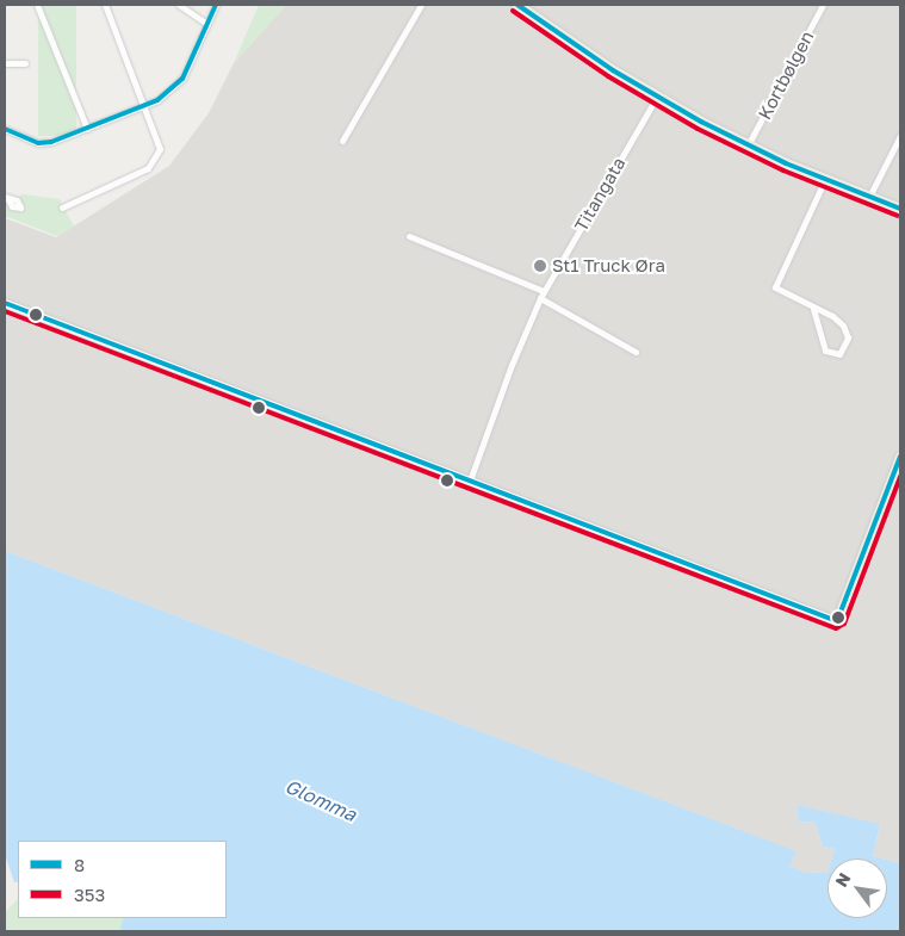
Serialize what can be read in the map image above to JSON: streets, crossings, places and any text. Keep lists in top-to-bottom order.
{
  "streets": {
    "street": ["Kortbølgen", "Titangata"]
  },
  "water": ["Glomma"],
  "places": ["St1 Truck Øra"],
  "lines": ["transit line 8", "transit line 353"],
  "legend": ["8", "353"],
  "north": "top left"
}
